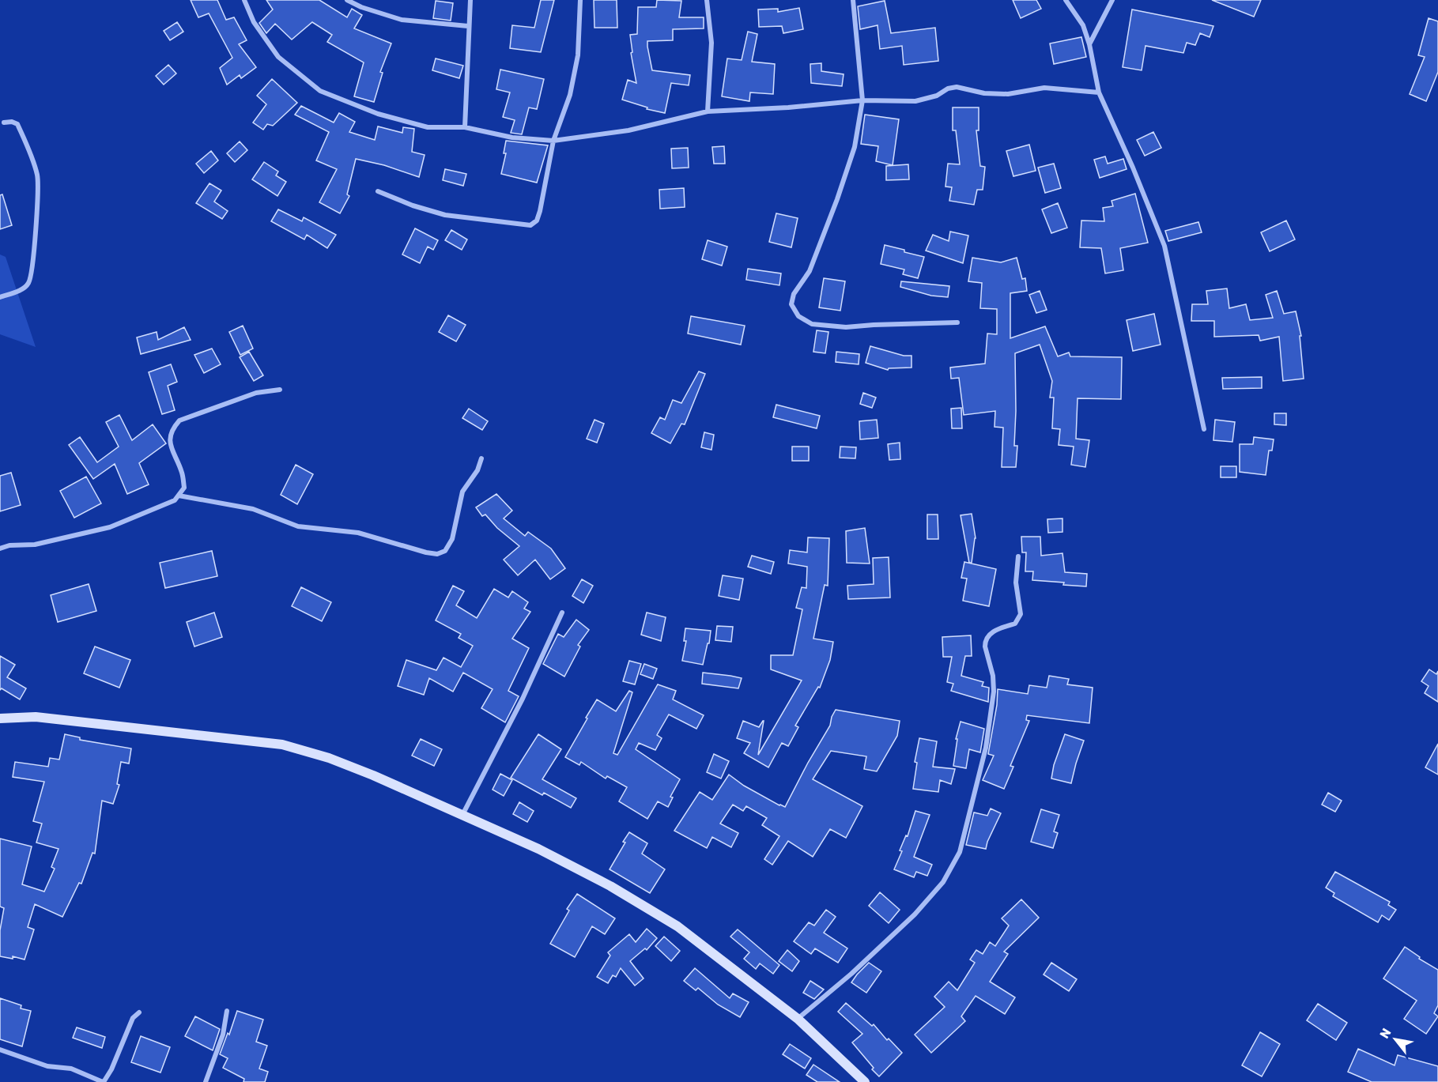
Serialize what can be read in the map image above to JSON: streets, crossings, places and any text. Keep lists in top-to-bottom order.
{
  "north": "top left"
}
